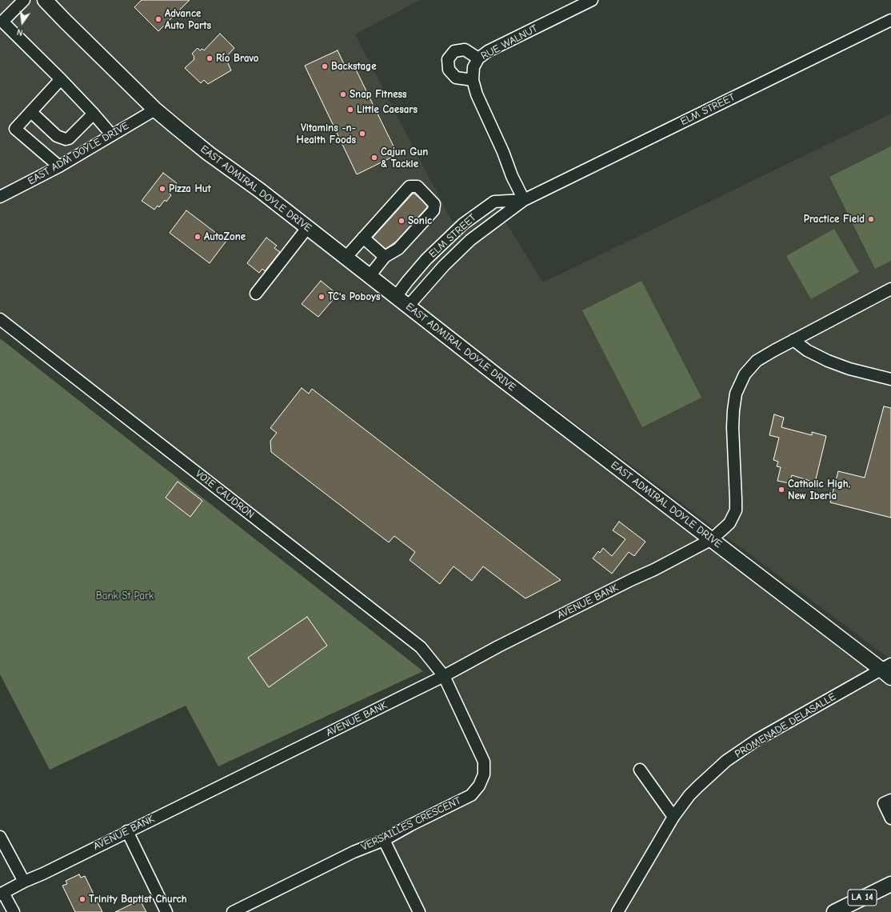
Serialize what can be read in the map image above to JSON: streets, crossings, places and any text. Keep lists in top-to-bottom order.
{
  "streets": {
    "main road": ["EAST ADMIRAL DOYLE DRIVE", "LA 14"],
    "street": [
      "RUE WALNUT",
      "ELM STREET",
      "EAST ADM DOYLE DRIVE",
      "VOIE CAUDRON",
      "AVENUE BANK",
      "PROMENADE DELASALLE",
      "VERSAILLES CRESCENT"
    ]
  },
  "crossings": [
    ["RUE WALNUT", "ELM STREET"],
    ["ELM STREET", "EAST ADMIRAL DOYLE DRIVE"],
    ["EAST ADM DOYLE DRIVE", "EAST ADMIRAL DOYLE DRIVE"],
    ["EAST ADMIRAL DOYLE DRIVE", "AVENUE BANK"],
    ["EAST ADMIRAL DOYLE DRIVE", "PROMENADE DELASALLE"],
    ["VOIE CAUDRON", "AVENUE BANK"],
    ["VOIE CAUDRON", "VERSAILLES CRESCENT"],
    ["AVENUE BANK", "VERSAILLES CRESCENT"]
  ],
  "parks": ["Bank St Park"],
  "places": [
    "Advance Auto Parts",
    "Río Bravo",
    "Backstage",
    "Snap Fitness",
    "Little Caesars",
    "Vitamins -n- Health Foods",
    "Cajun Gun & Tackle",
    "Pizza Hut",
    "Practice Field",
    "Sonic",
    "AutoZone",
    "TC's Poboys",
    "Catholic High, New Iberia",
    "Trinity Baptist Church"
  ],
  "north": "bottom"
}
